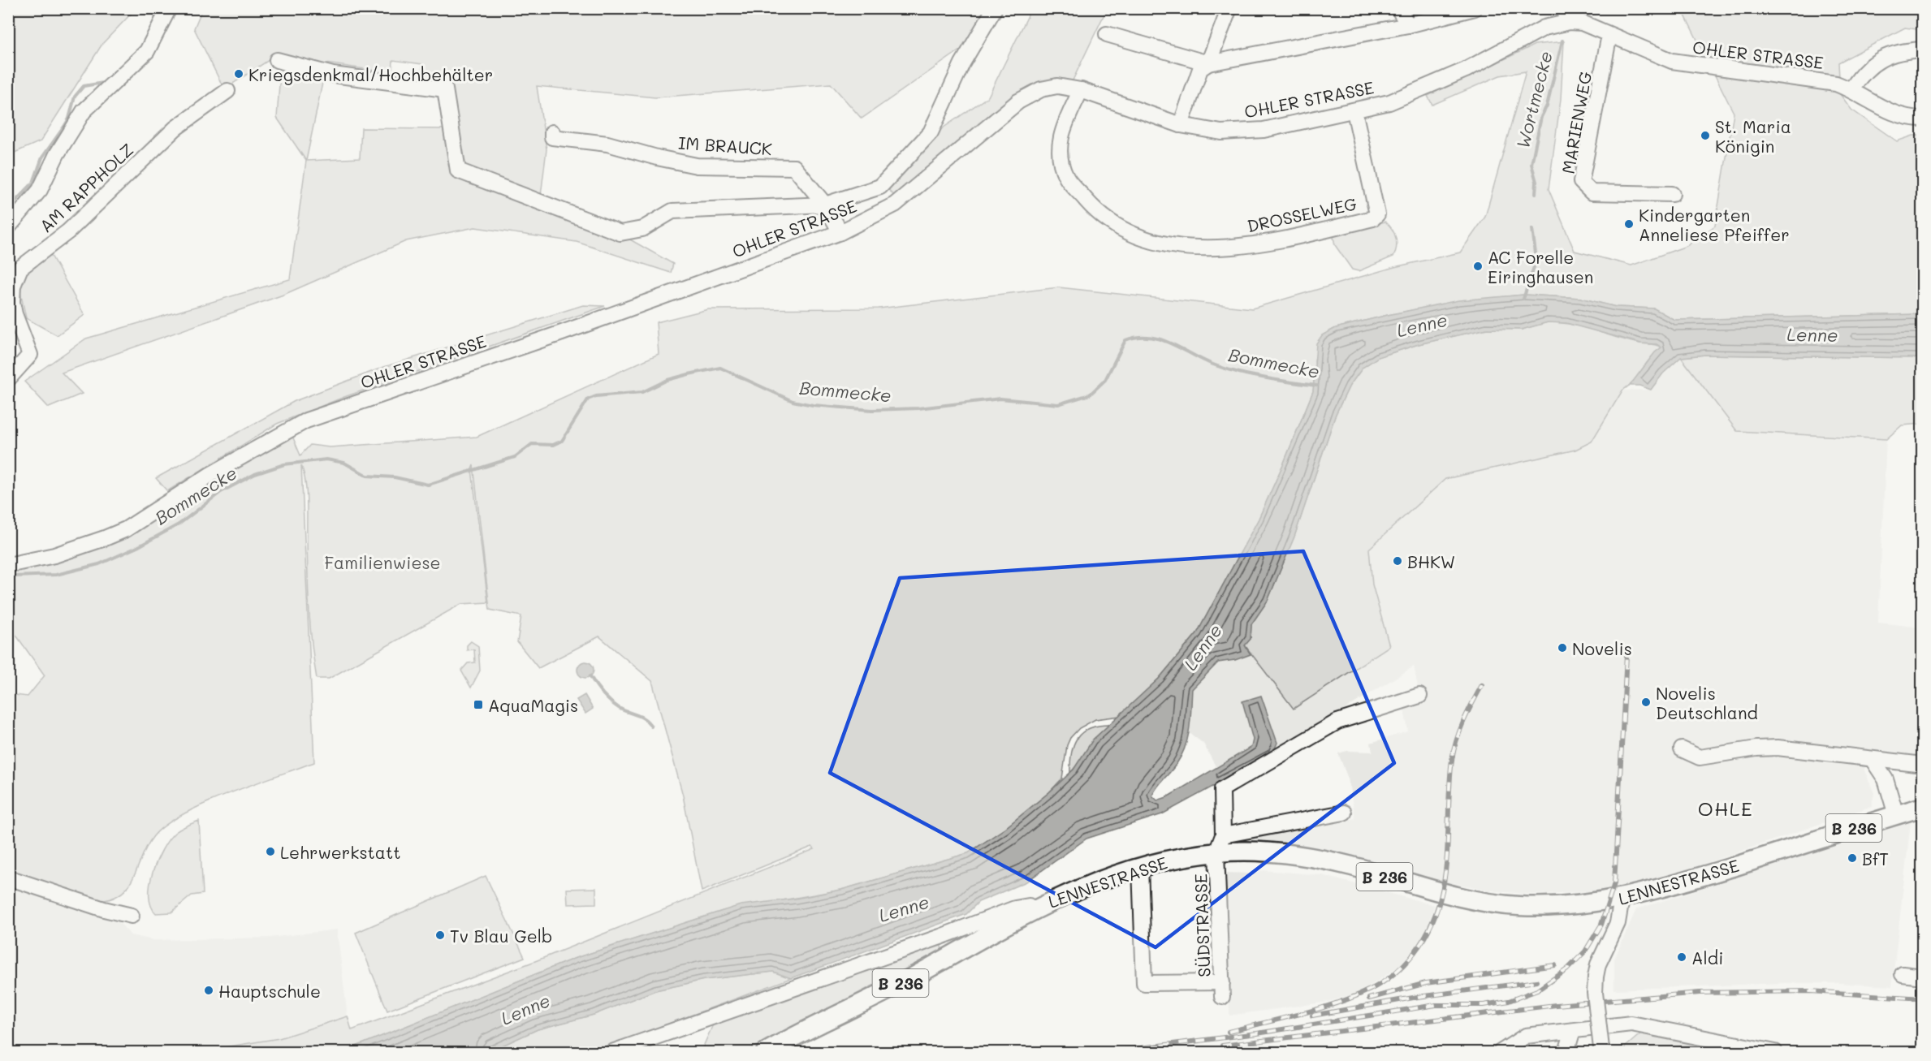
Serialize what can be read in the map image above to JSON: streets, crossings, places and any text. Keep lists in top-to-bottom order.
{
  "streets": {
    "main road": ["B 236", "LENNESTRASSE"],
    "street": [
      "OHLER STRASSE",
      "MARIENWEG",
      "IM BRAUCK",
      "AM RAPPHOLZ",
      "DROSSELWEG",
      "SÜDSTRASSE"
    ]
  },
  "crossings": [
    ["OHLER STRASSE", "MARIENWEG"],
    ["OHLER STRASSE", "IM BRAUCK"],
    ["OHLER STRASSE", "DROSSELWEG"],
    ["LENNESTRASSE", "SÜDSTRASSE"]
  ],
  "districts": ["OHLE"],
  "water": ["Wortmecke", "Lenne", "Bommecke"],
  "parks": ["Familienwiese"],
  "places": {
    "other": [
      "Kriegsdenkmal/Hochbehälter",
      "St. Maria Königin",
      "Kindergarten Anneliese Pfeiffer",
      "AC Forelle Eiringhausen",
      "BHKW",
      "Novelis",
      "Novelis Deutschland",
      "Lehrwerkstatt",
      "BfT",
      "Tv Blau Gelb",
      "Aldi",
      "Hauptschule"
    ],
    "transit": ["AquaMagis"]
  }
}
